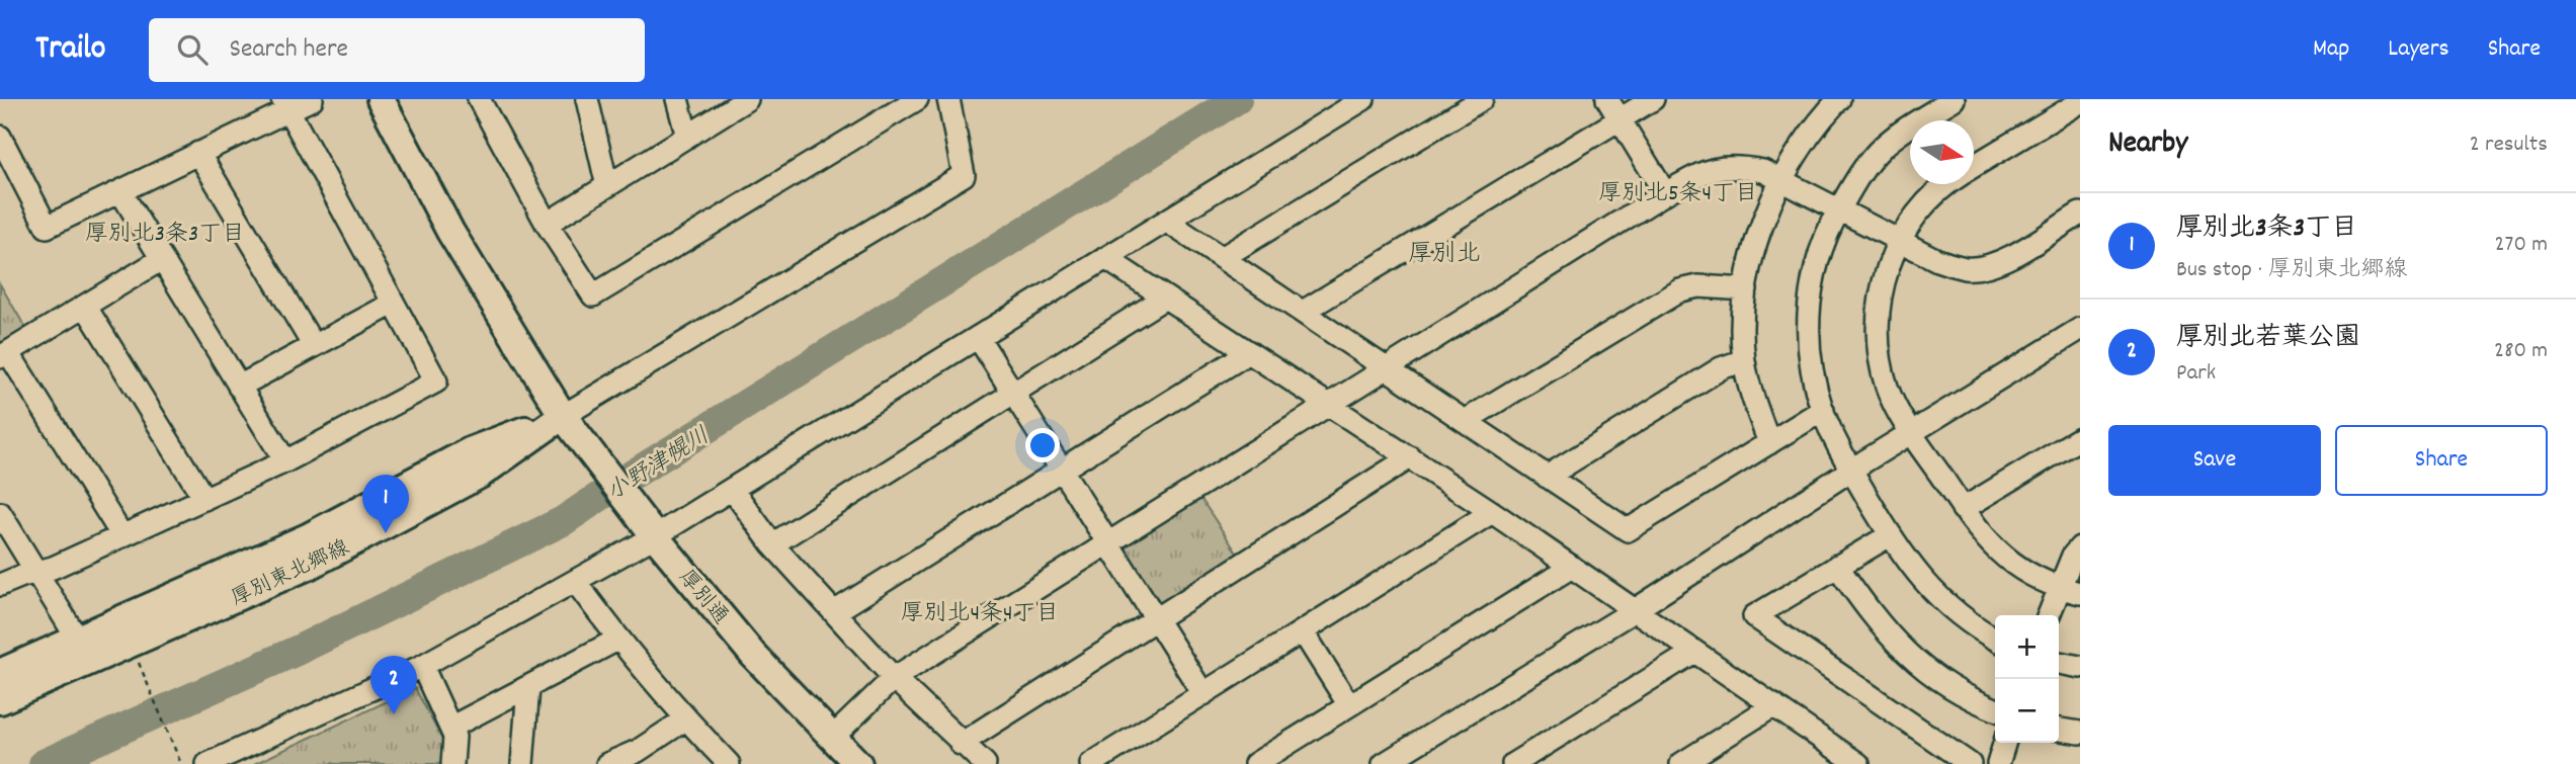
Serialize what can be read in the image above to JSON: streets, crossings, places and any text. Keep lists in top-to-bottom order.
{
  "streets": {
    "main road": ["厚別東北郷線", "厚別通"]
  },
  "crossings": [
    ["厚別東北郷線", "厚別通"]
  ],
  "districts": [
    "厚別北5条4丁目",
    "厚別北3条3丁目",
    "厚別北",
    "厚別北4条4丁目"
  ],
  "water": ["小野津幌川"],
  "north": "right",
  "page": {
    "header": "Trailo",
    "search": "Search here",
    "nav": ["Map", "Layers", "Share"],
    "heading": ["Nearby", "2 results"],
    "list": [
      {
        "mark": "1",
        "name": "厚別北3条3丁目",
        "note": "Bus stop · 厚別東北郷線",
        "value": "270 m"
      },
      {
        "mark": "2",
        "name": "厚別北若葉公園",
        "note": "Park",
        "value": "280 m"
      }
    ],
    "buttons": ["Save", "Share"],
    "pins": ["1", "2"],
    "map_buttons": ["+", "−"]
  }
}
